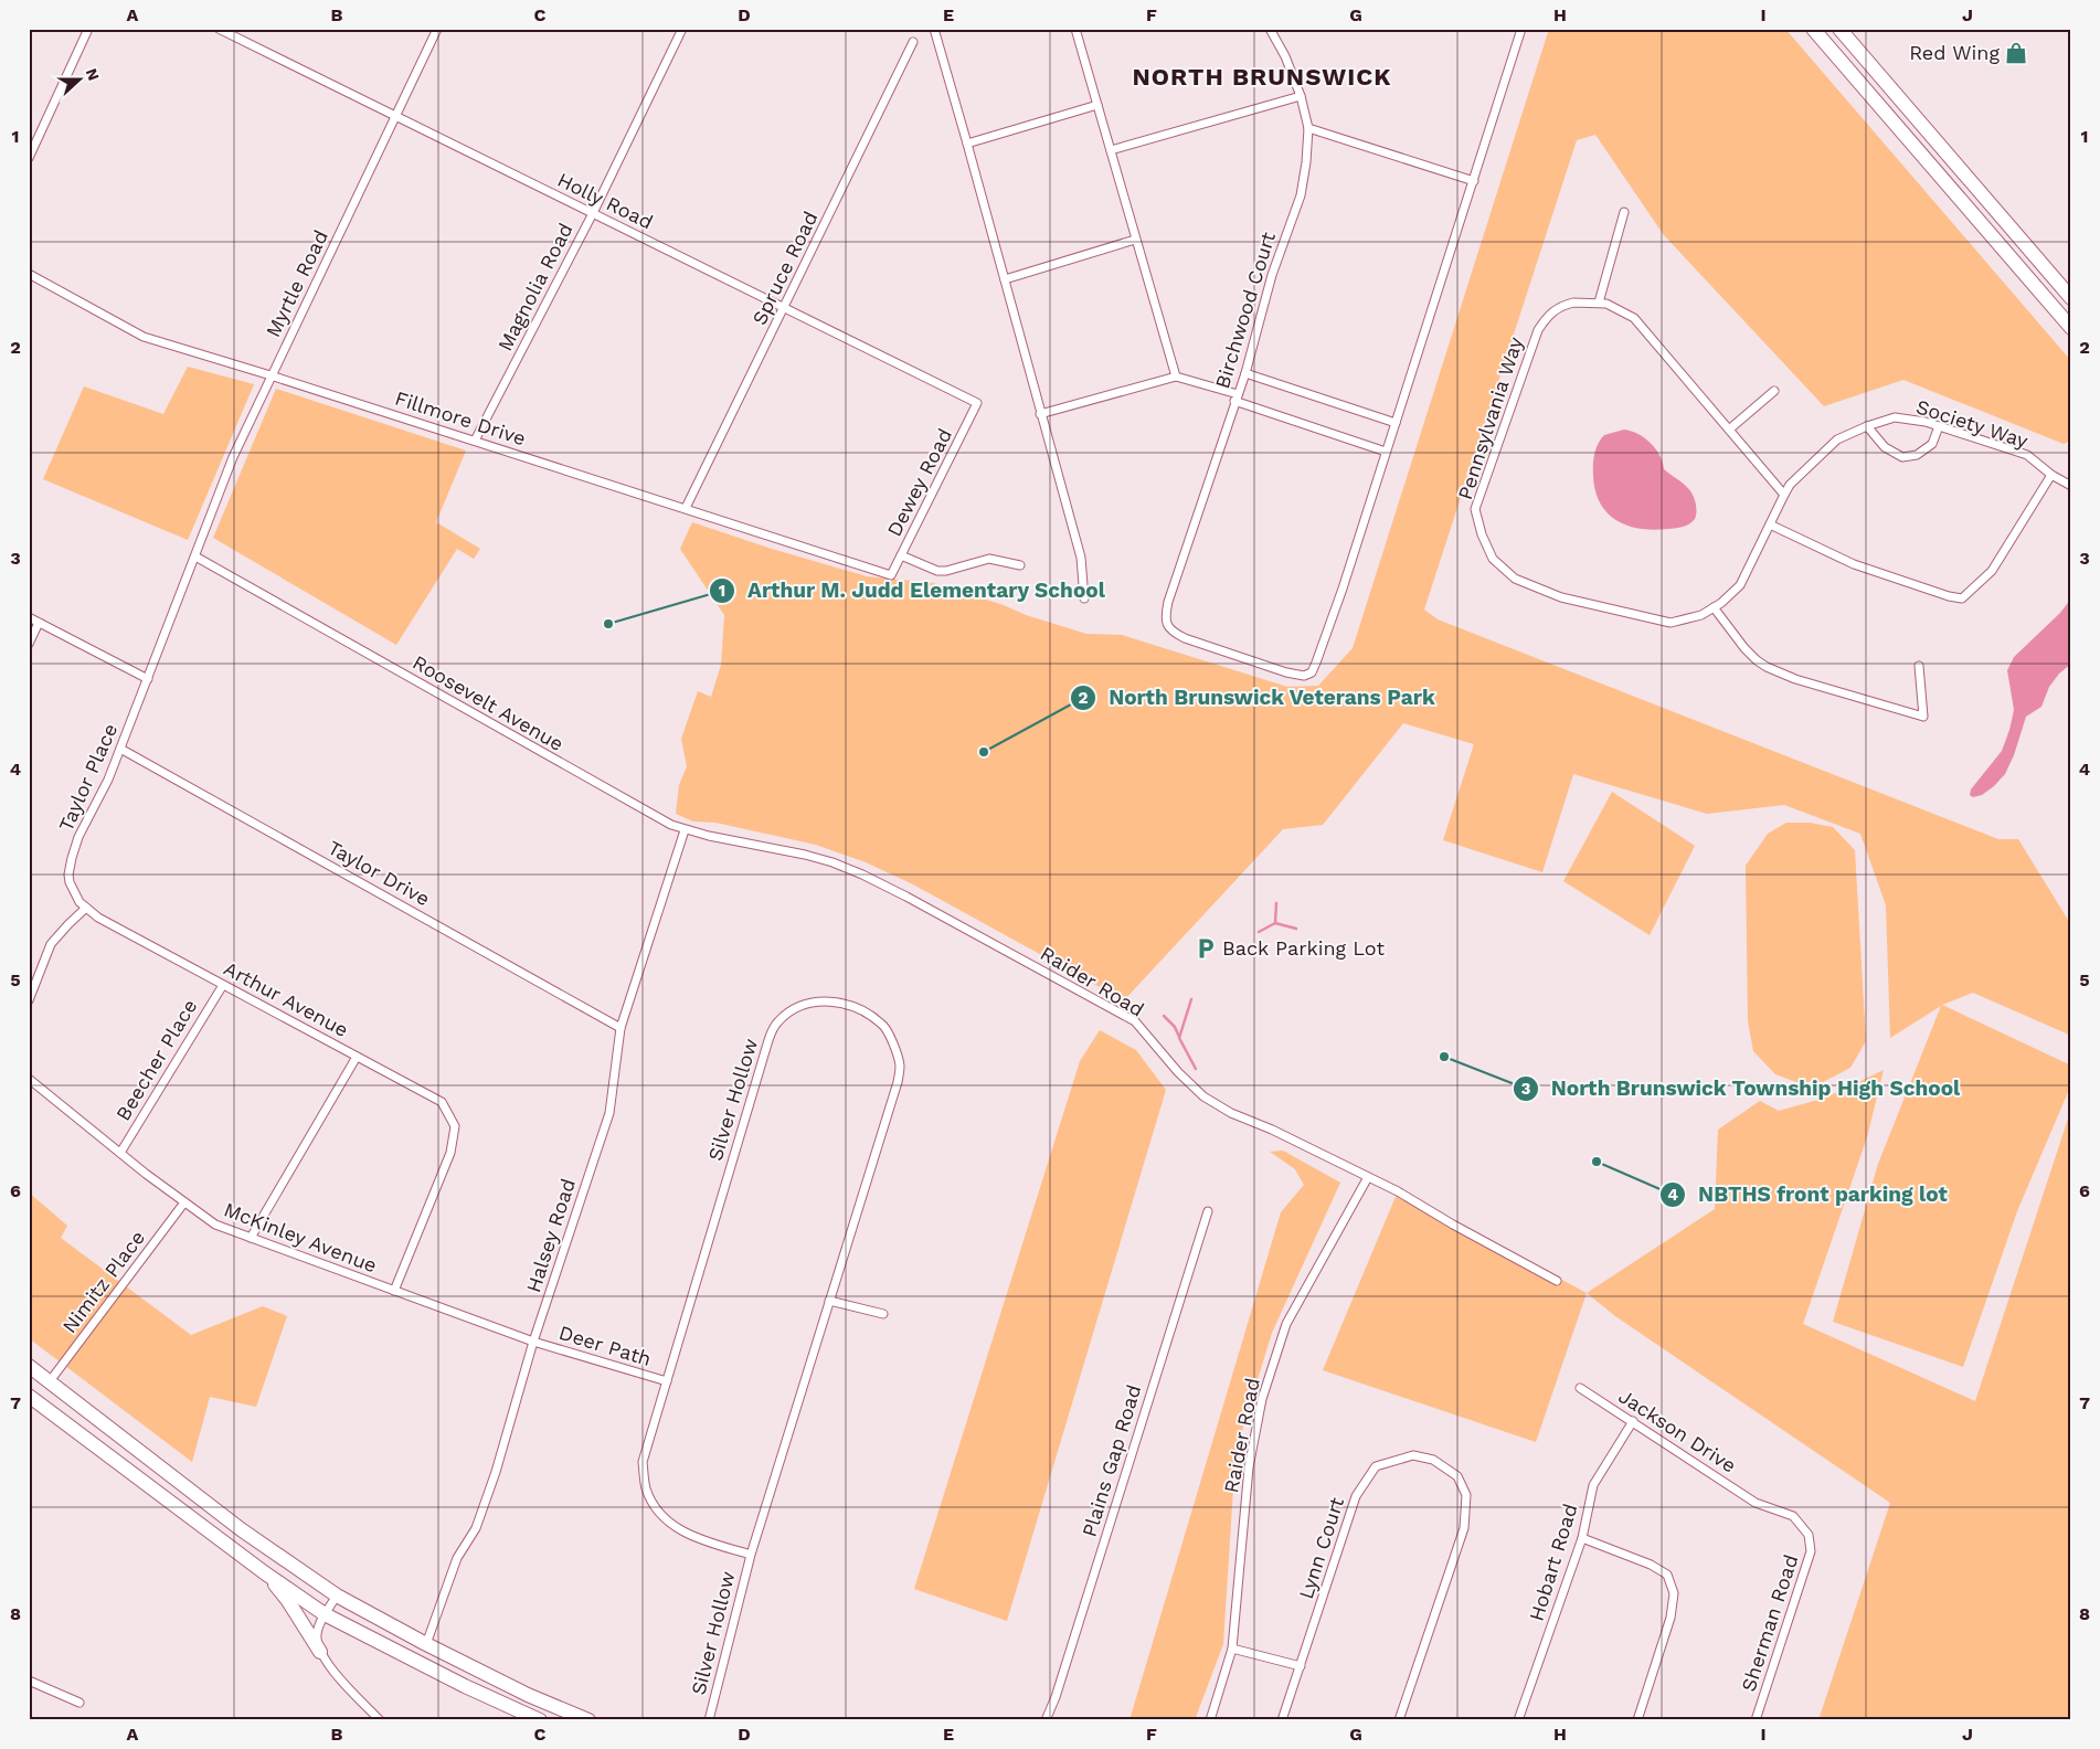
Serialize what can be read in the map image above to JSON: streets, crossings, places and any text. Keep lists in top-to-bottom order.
{
  "streets": {
    "street": [
      "Holly Road",
      "Spruce Road",
      "Myrtle Road",
      "Magnolia Road",
      "Birchwood Court",
      "Fillmore Drive",
      "Pennsylvania Way",
      "Society Way",
      "Dewey Road",
      "Roosevelt Avenue",
      "Taylor Place",
      "Taylor Drive",
      "Raider Road",
      "Arthur Avenue",
      "Beecher Place",
      "Silver Hollow",
      "Halsey Road",
      "McKinley Avenue",
      "Nimitz Place",
      "Deer Path",
      "Jackson Drive",
      "Plains Gap Road",
      "Lynn Court",
      "Hobart Road",
      "Sherman Road"
    ]
  },
  "crossings": [
    ["Holly Road", "Spruce Road"],
    ["Holly Road", "Myrtle Road"],
    ["Holly Road", "Magnolia Road"],
    ["Holly Road", "Dewey Road"],
    ["Spruce Road", "Fillmore Drive"],
    ["Myrtle Road", "Fillmore Drive"],
    ["Myrtle Road", "Roosevelt Avenue"],
    ["Myrtle Road", "Taylor Place"],
    ["Magnolia Road", "Fillmore Drive"],
    ["Fillmore Drive", "Dewey Road"],
    ["Pennsylvania Way", "Society Way"],
    ["Roosevelt Avenue", "Taylor Place"],
    ["Roosevelt Avenue", "Raider Road"],
    ["Roosevelt Avenue", "Halsey Road"],
    ["Taylor Place", "Taylor Drive"],
    ["Taylor Place", "Arthur Avenue"],
    ["Taylor Drive", "Halsey Road"],
    ["Arthur Avenue", "Beecher Place"],
    ["Arthur Avenue", "McKinley Avenue"],
    ["Beecher Place", "McKinley Avenue"],
    ["Silver Hollow", "Deer Path"],
    ["Halsey Road", "McKinley Avenue"],
    ["Halsey Road", "Deer Path"],
    ["McKinley Avenue", "Nimitz Place"],
    ["McKinley Avenue", "Deer Path"],
    ["Jackson Drive", "Hobart Road"],
    ["Jackson Drive", "Sherman Road"]
  ],
  "districts": ["NORTH BRUNSWICK"],
  "places": {
    "shop": ["Red Wing"],
    "other": [
      "Arthur M. Judd Elementary School",
      "North Brunswick Veterans Park",
      "North Brunswick Township High School",
      "NBTHS front parking lot"
    ],
    "parking": ["Back Parking Lot"]
  },
  "north": "right",
  "grid": {
    "columns": [
      "A",
      "B",
      "C",
      "D",
      "E",
      "F",
      "G",
      "H",
      "I",
      "J"
    ],
    "rows": [
      "1",
      "2",
      "3",
      "4",
      "5",
      "6",
      "7",
      "8"
    ]
  }
}
